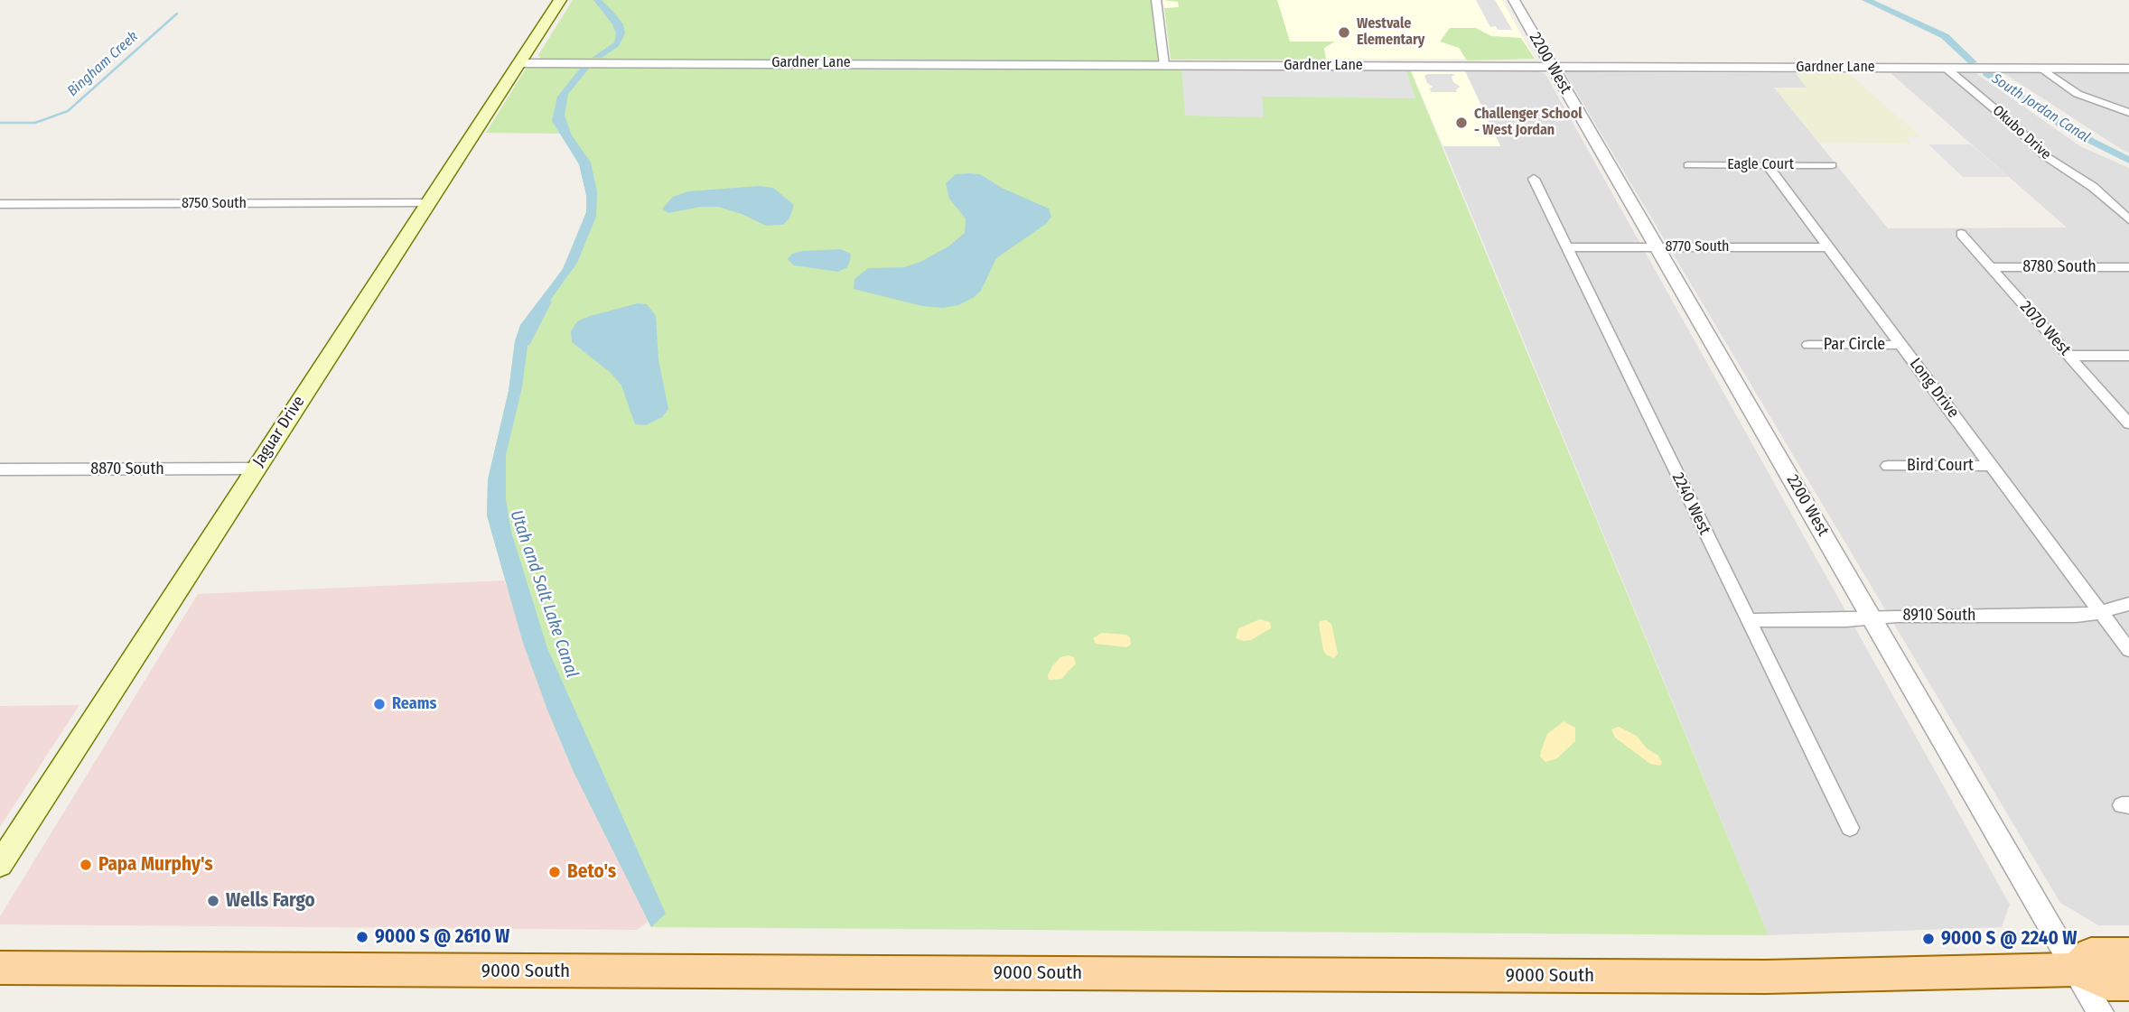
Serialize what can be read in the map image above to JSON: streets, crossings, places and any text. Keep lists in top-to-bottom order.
{
  "streets": {
    "main road": ["Jaguar Drive", "9000 South"],
    "street": [
      "Gardner Lane",
      "2200 West",
      "Okubo Drive",
      "Eagle Court",
      "8750 South",
      "8770 South",
      "8780 South",
      "2070 West",
      "Par Circle",
      "Long Drive",
      "Bird Court",
      "8870 South",
      "2240 West",
      "8910 South"
    ]
  },
  "crossings": [
    ["Gardner Lane", "2200 West"],
    ["Gardner Lane", "Okubo Drive"],
    ["Gardner Lane", "Jaguar Drive"],
    ["2200 West", "8770 South"],
    ["2200 West", "8910 South"],
    ["2200 West", "9000 South"],
    ["Eagle Court", "Long Drive"],
    ["8750 South", "Jaguar Drive"],
    ["8770 South", "Long Drive"],
    ["8770 South", "2240 West"],
    ["8780 South", "2070 West"],
    ["Par Circle", "Long Drive"],
    ["Long Drive", "Bird Court"],
    ["Long Drive", "8910 South"],
    ["Jaguar Drive", "8870 South"],
    ["2240 West", "8910 South"]
  ],
  "water": ["Bingham Creek", "South Jordan Canal", "Utah and Salt Lake Canal"],
  "places": [
    "Westvale Elementary",
    "Challenger School - West Jordan",
    "Reams",
    "Papa Murphy's",
    "Beto's",
    "Wells Fargo",
    "9000 S @ 2610 W",
    "9000 S @ 2240 W"
  ]
}
